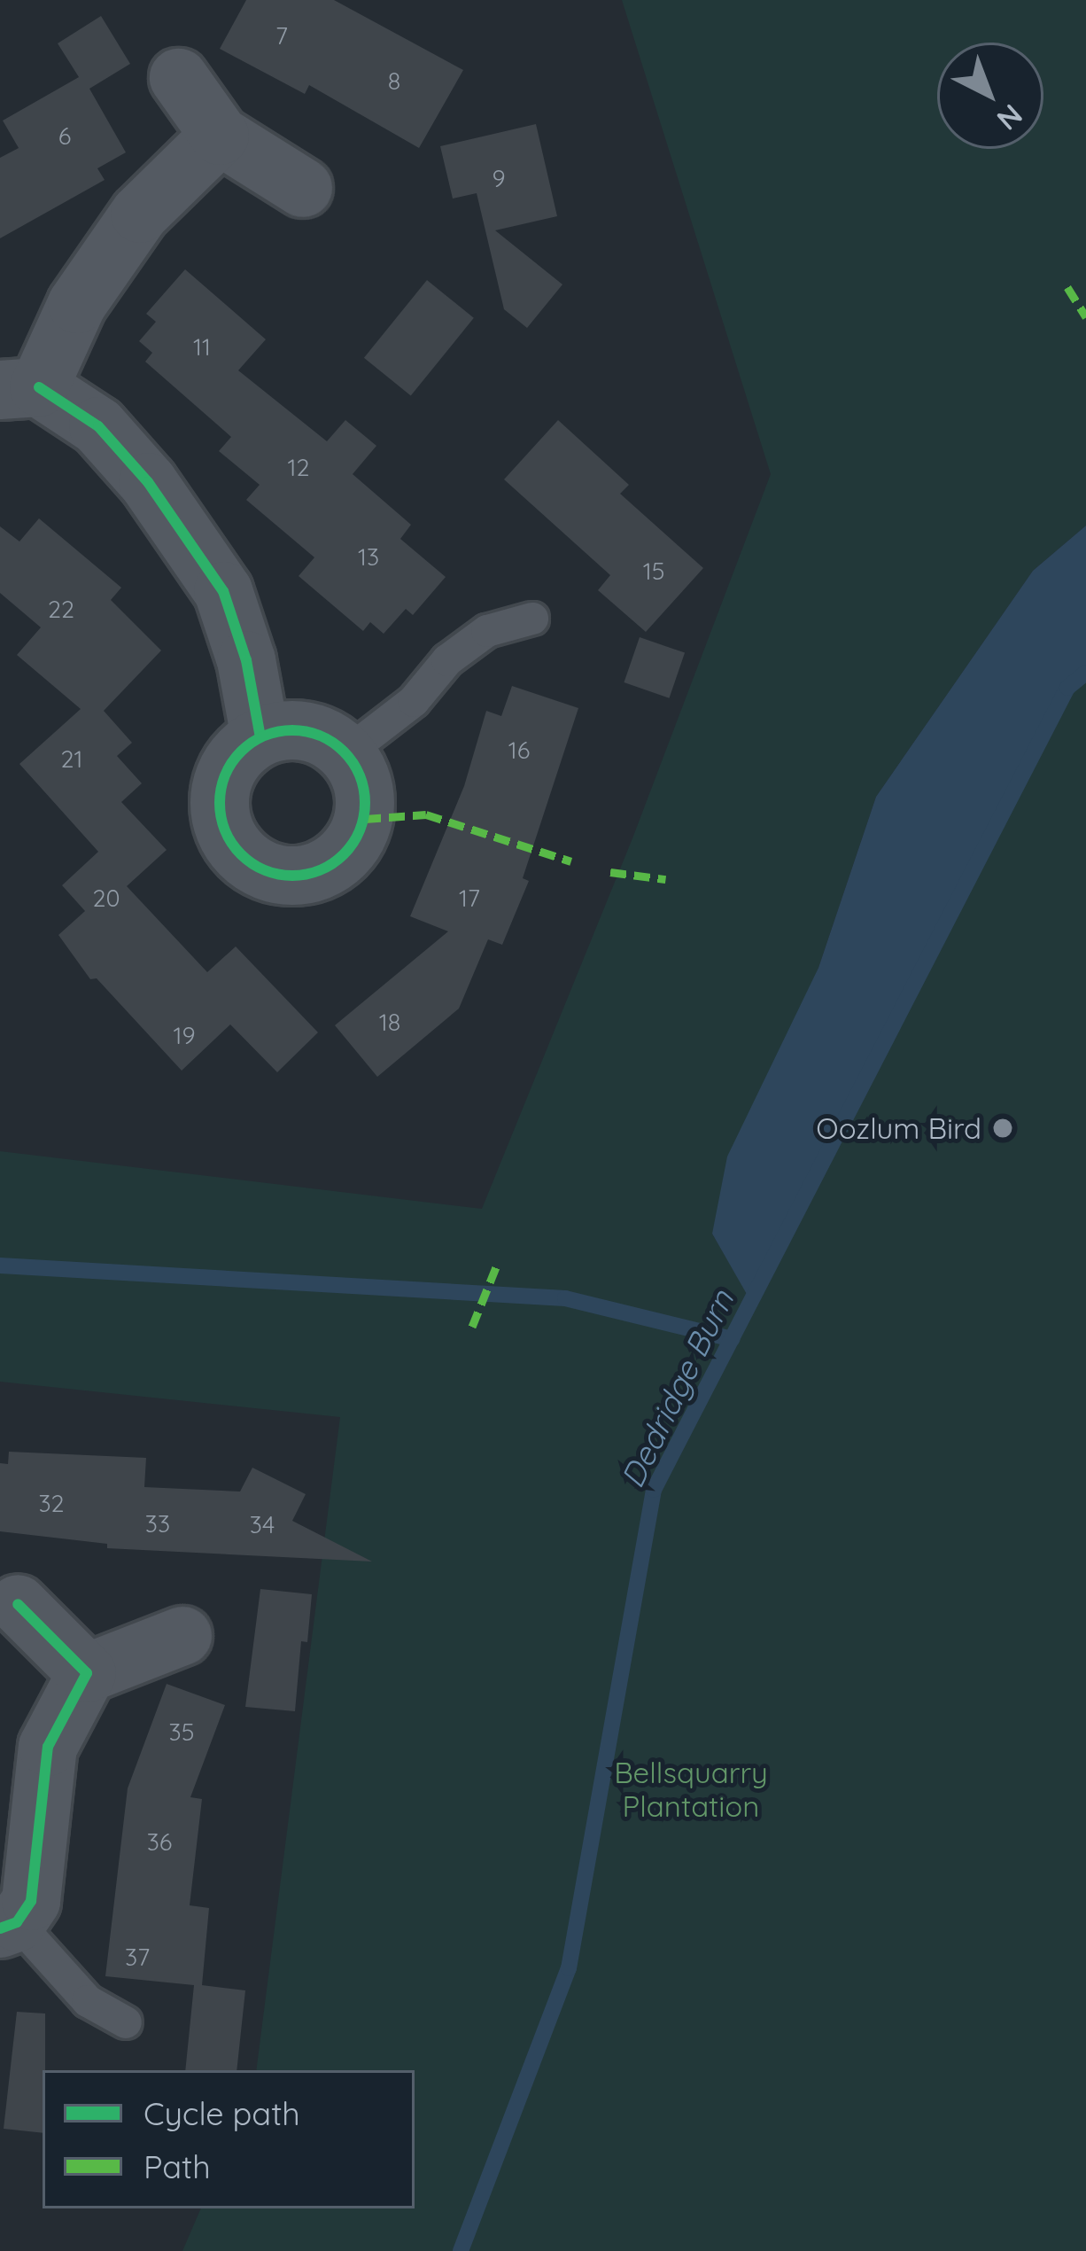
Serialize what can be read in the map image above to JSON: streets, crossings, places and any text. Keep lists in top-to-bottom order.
{
  "water": ["Dedridge Burn"],
  "parks": ["Bellsquarry Plantation"],
  "places": ["Oozlum Bird"],
  "house_numbers": [
    "7",
    "8",
    "6",
    "9",
    "11",
    "12",
    "13",
    "15",
    "22",
    "16",
    "21",
    "20",
    "17",
    "18",
    "19",
    "32",
    "33",
    "34",
    "35",
    "36",
    "37"
  ],
  "legend": ["Cycle path", "Path"],
  "north": "bottom right"
}
